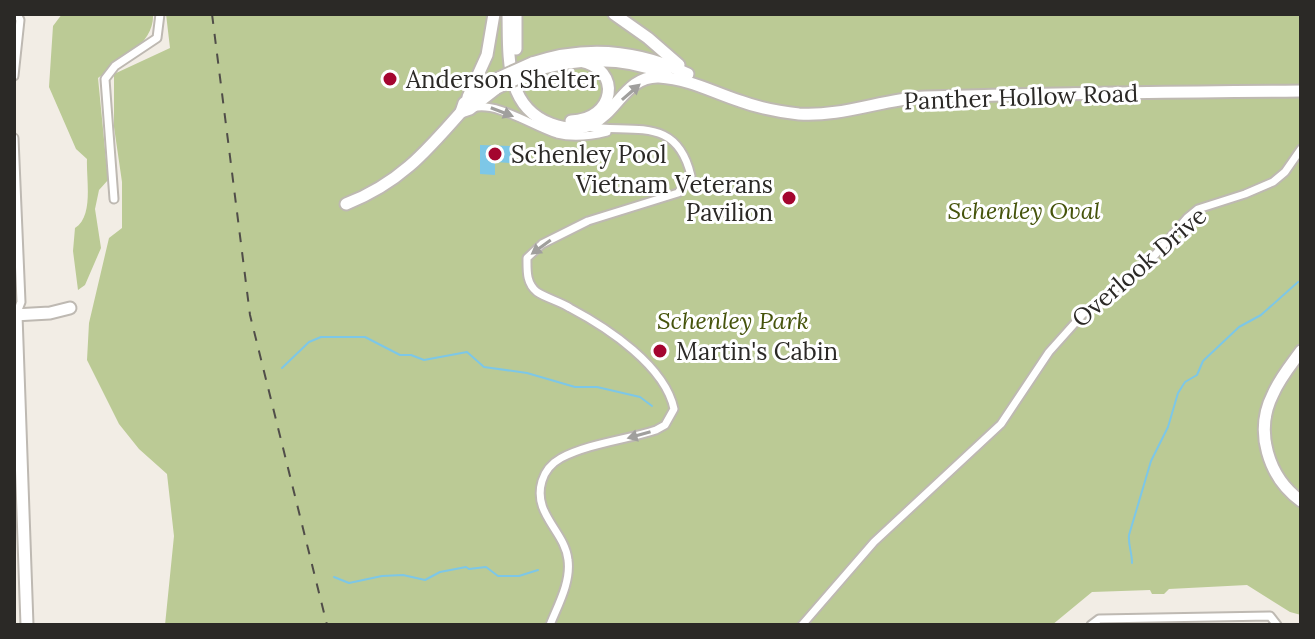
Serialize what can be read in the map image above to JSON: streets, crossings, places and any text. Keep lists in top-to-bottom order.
{
  "streets": {
    "main road": ["Panther Hollow Road"],
    "street": ["Overlook Drive"]
  },
  "parks": ["Schenley Oval", "Schenley Park"],
  "places": [
    "Anderson Shelter",
    "Schenley Pool",
    "Vietnam Veterans Pavilion",
    "Martin's Cabin"
  ]
}
